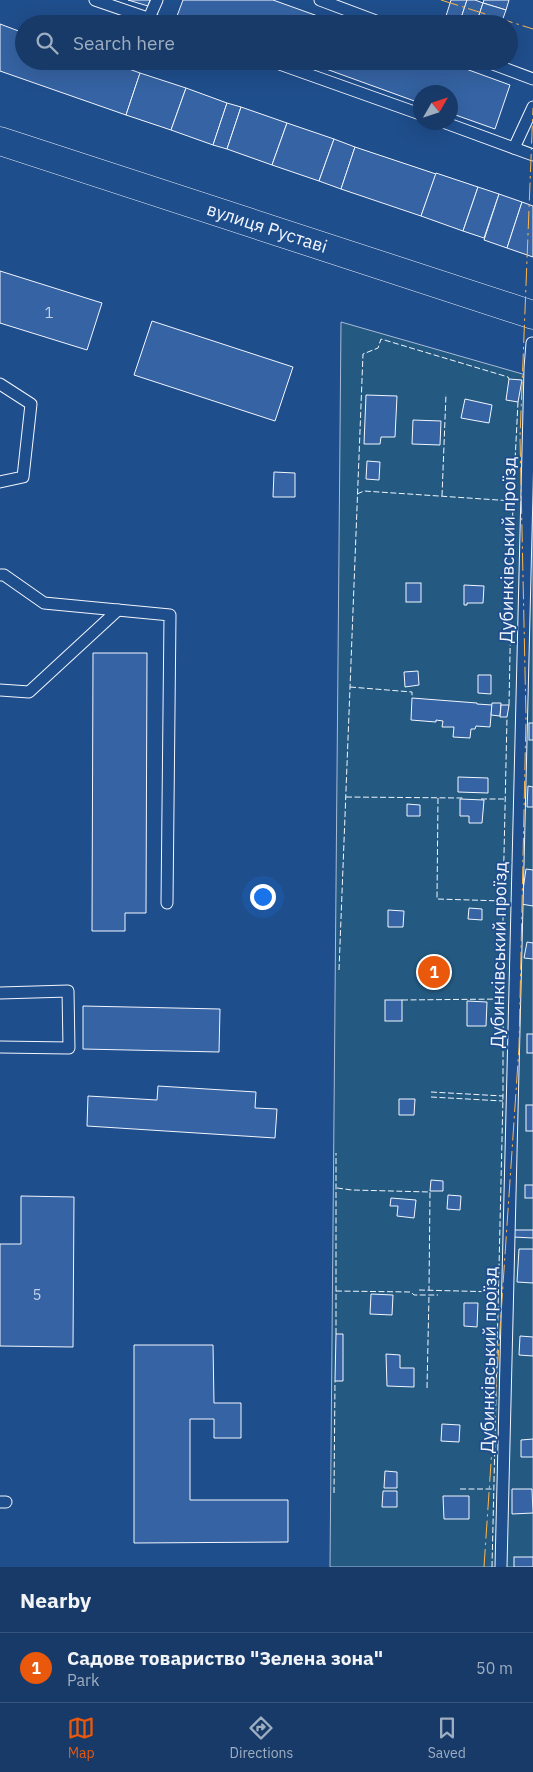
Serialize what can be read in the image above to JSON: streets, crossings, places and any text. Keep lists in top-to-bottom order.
{
  "streets": {
    "main road": ["вулиця Руставі"],
    "lane": ["Дубинківський проїзд"]
  },
  "house_numbers": ["1", "5"],
  "north": "top right",
  "page": {
    "search": "Search here",
    "pins": "1",
    "heading": "Nearby",
    "list": [
      {
        "mark": "1",
        "name": "Садове товариство \"Зелена зона\"",
        "note": "Park",
        "value": "50 m"
      }
    ],
    "nav": ["Map", "Directions", "Saved"]
  }
}
